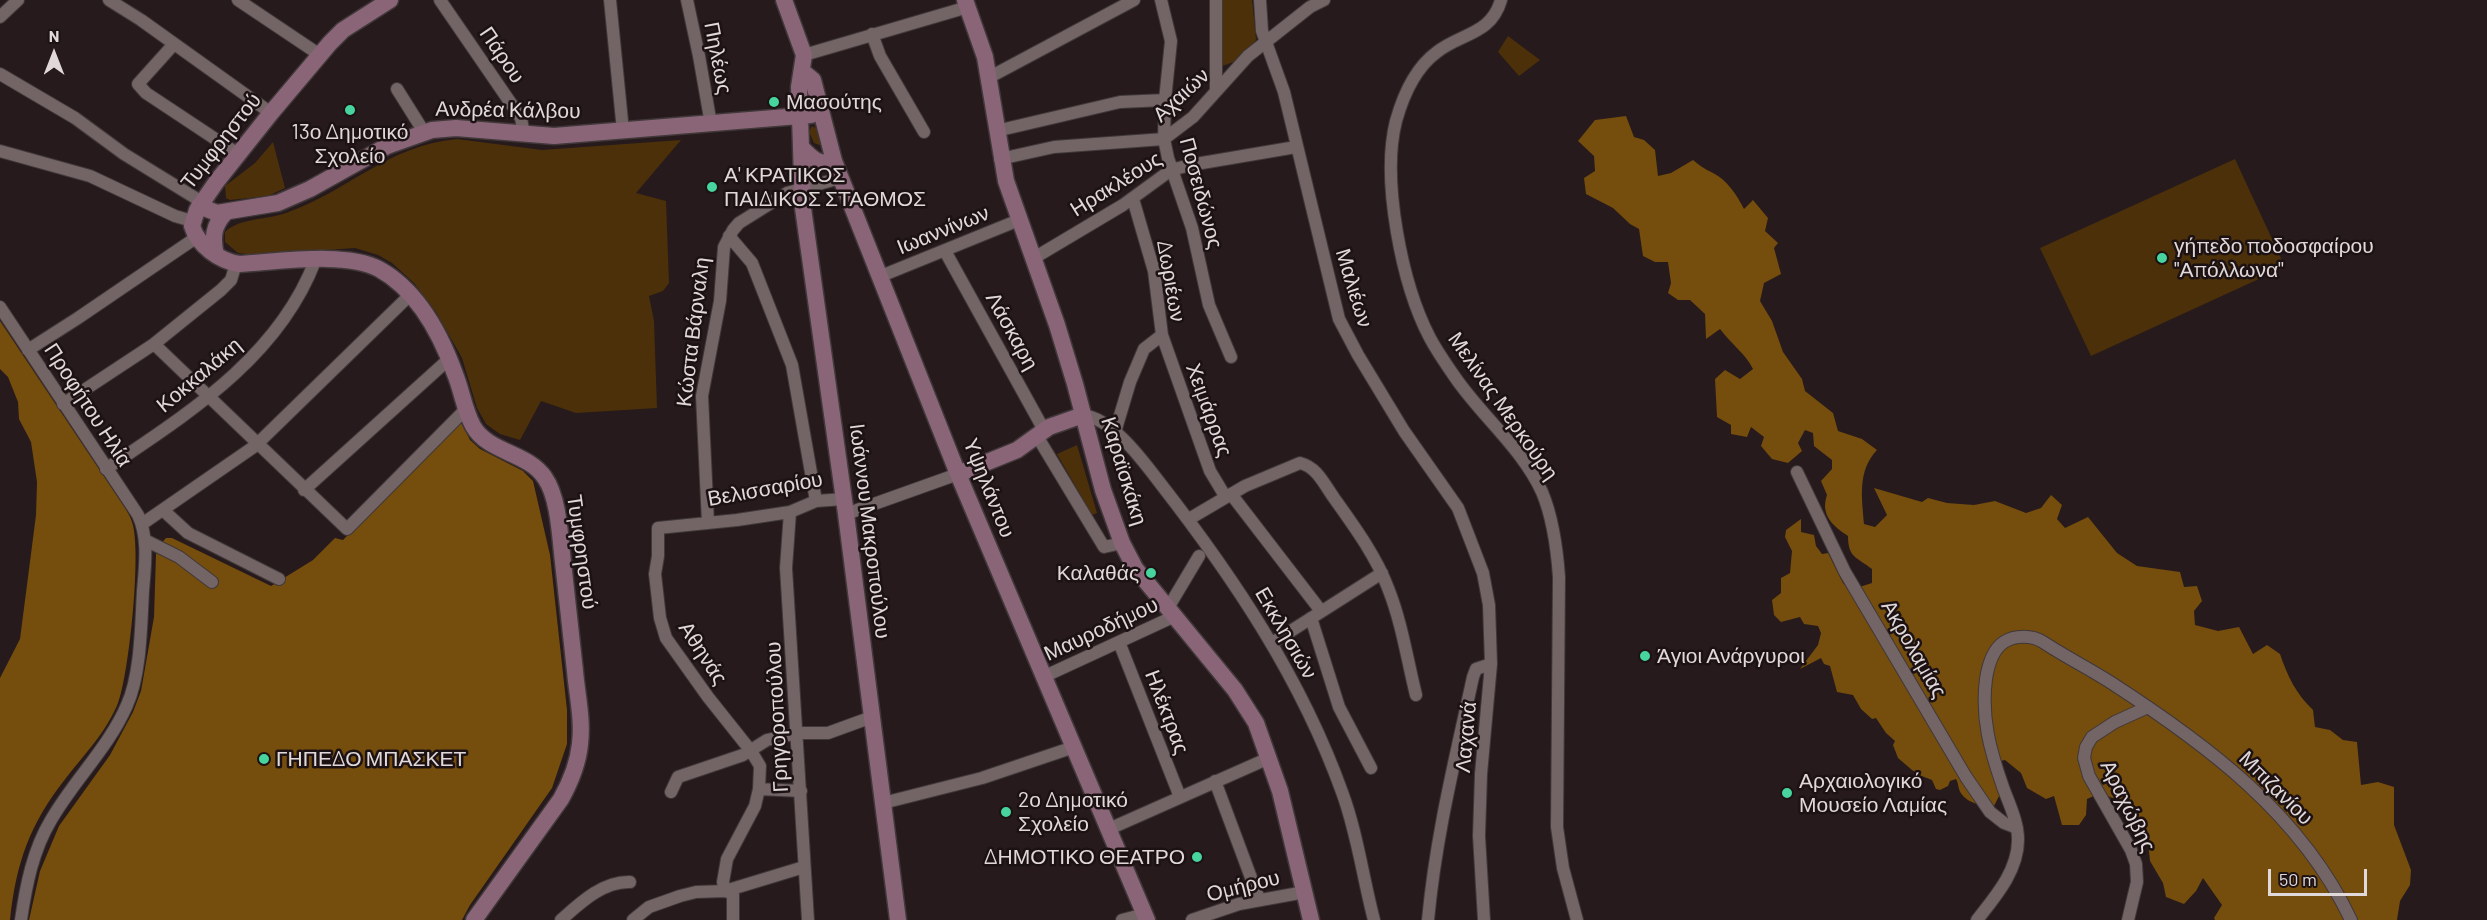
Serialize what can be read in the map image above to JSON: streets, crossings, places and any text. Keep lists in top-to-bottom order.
{
  "streets": {
    "street": [
      "Πάρου",
      "Πηλέως",
      "Αχαιών",
      "Ανδρέα Κάλβου",
      "Τυμφρηστού",
      "Ηρακλέους",
      "Ποσειδώνος",
      "Ιωαννίνων",
      "Δωριέων",
      "Μαλιέων",
      "Λάσκαρη",
      "Κώστα Βάρναλη",
      "Κοκκαλάκη",
      "Προφήτου Ηλία",
      "Μελίνας Μερκούρη",
      "Χειμάρρας",
      "Καραϊσκάκη",
      "Υψηλάντου",
      "Βελισσαρίου",
      "Ιωάννου Μακροπούλου",
      "Μαυροδήμου",
      "Εκκλησιών",
      "Ακρολαμίας",
      "Αθηνάς",
      "Ηλέκτρας",
      "Γρηγοροπούλου",
      "Λαχανά",
      "Μπιζανίου",
      "Αραχώβης",
      "Ομήρου"
    ]
  },
  "crossings": [
    ["Πάρου", "Ανδρέα Κάλβου"],
    ["Πηλέως", "Ανδρέα Κάλβου"],
    ["Αχαιών", "Ποσειδώνος"],
    ["Αχαιών", "Μαλιέων"],
    ["Αχαιών", "Καραϊσκάκη"],
    ["Ανδρέα Κάλβου", "Τυμφρηστού"],
    ["Ανδρέα Κάλβου", "Υψηλάντου"],
    ["Τυμφρηστού", "Κοκκαλάκη"],
    ["Ηρακλέους", "Ποσειδώνος"],
    ["Ηρακλέους", "Δωριέων"],
    ["Ηρακλέους", "Μαλιέων"],
    ["Ηρακλέους", "Καραϊσκάκη"],
    ["Ιωαννίνων", "Λάσκαρη"],
    ["Ιωαννίνων", "Καραϊσκάκη"],
    ["Ιωαννίνων", "Υψηλάντου"],
    ["Δωριέων", "Χειμάρρας"],
    ["Μαλιέων", "Λαχανά"],
    ["Λάσκαρη", "Καραϊσκάκη"],
    ["Λάσκαρη", "Βελισσαρίου"],
    ["Κώστα Βάρναλη", "Υψηλάντου"],
    ["Κώστα Βάρναλη", "Βελισσαρίου"],
    ["Κώστα Βάρναλη", "Ιωάννου Μακροπούλου"],
    ["Κοκκαλάκη", "Προφήτου Ηλία"],
    ["Καραϊσκάκη", "Βελισσαρίου"],
    ["Καραϊσκάκη", "Μαυροδήμου"],
    ["Καραϊσκάκη", "Εκκλησιών"],
    ["Καραϊσκάκη", "Ομήρου"],
    ["Υψηλάντου", "Βελισσαρίου"],
    ["Υψηλάντου", "Ιωάννου Μακροπούλου"],
    ["Υψηλάντου", "Μαυροδήμου"],
    ["Βελισσαρίου", "Ιωάννου Μακροπούλου"],
    ["Βελισσαρίου", "Εκκλησιών"],
    ["Βελισσαρίου", "Αθηνάς"],
    ["Βελισσαρίου", "Γρηγοροπούλου"],
    ["Μαυροδήμου", "Ηλέκτρας"],
    ["Ακρολαμίας", "Μπιζανίου"],
    ["Μπιζανίου", "Αραχώβης"]
  ],
  "places": [
    "Μασούτης",
    "13ο Δημοτικό Σχολείο",
    "Α' ΚΡΑΤΙΚΟΣ ΠΑΙΔΙΚΟΣ ΣΤΑΘΜΟΣ",
    "γήπεδο ποδοσφαίρου ''Απόλλωνα''",
    "Καλαθάς",
    "Άγιοι Ανάργυροι",
    "ΓΗΠΕΔΟ ΜΠΑΣΚΕΤ",
    "Αρχαιολογικό Μουσείο Λαμίας",
    "2ο Δημοτικό Σχολείο",
    "ΔΗΜΟΤΙΚΟ ΘΕΑΤΡΟ"
  ],
  "scale_bar": "50 m",
  "north": "top"
}
